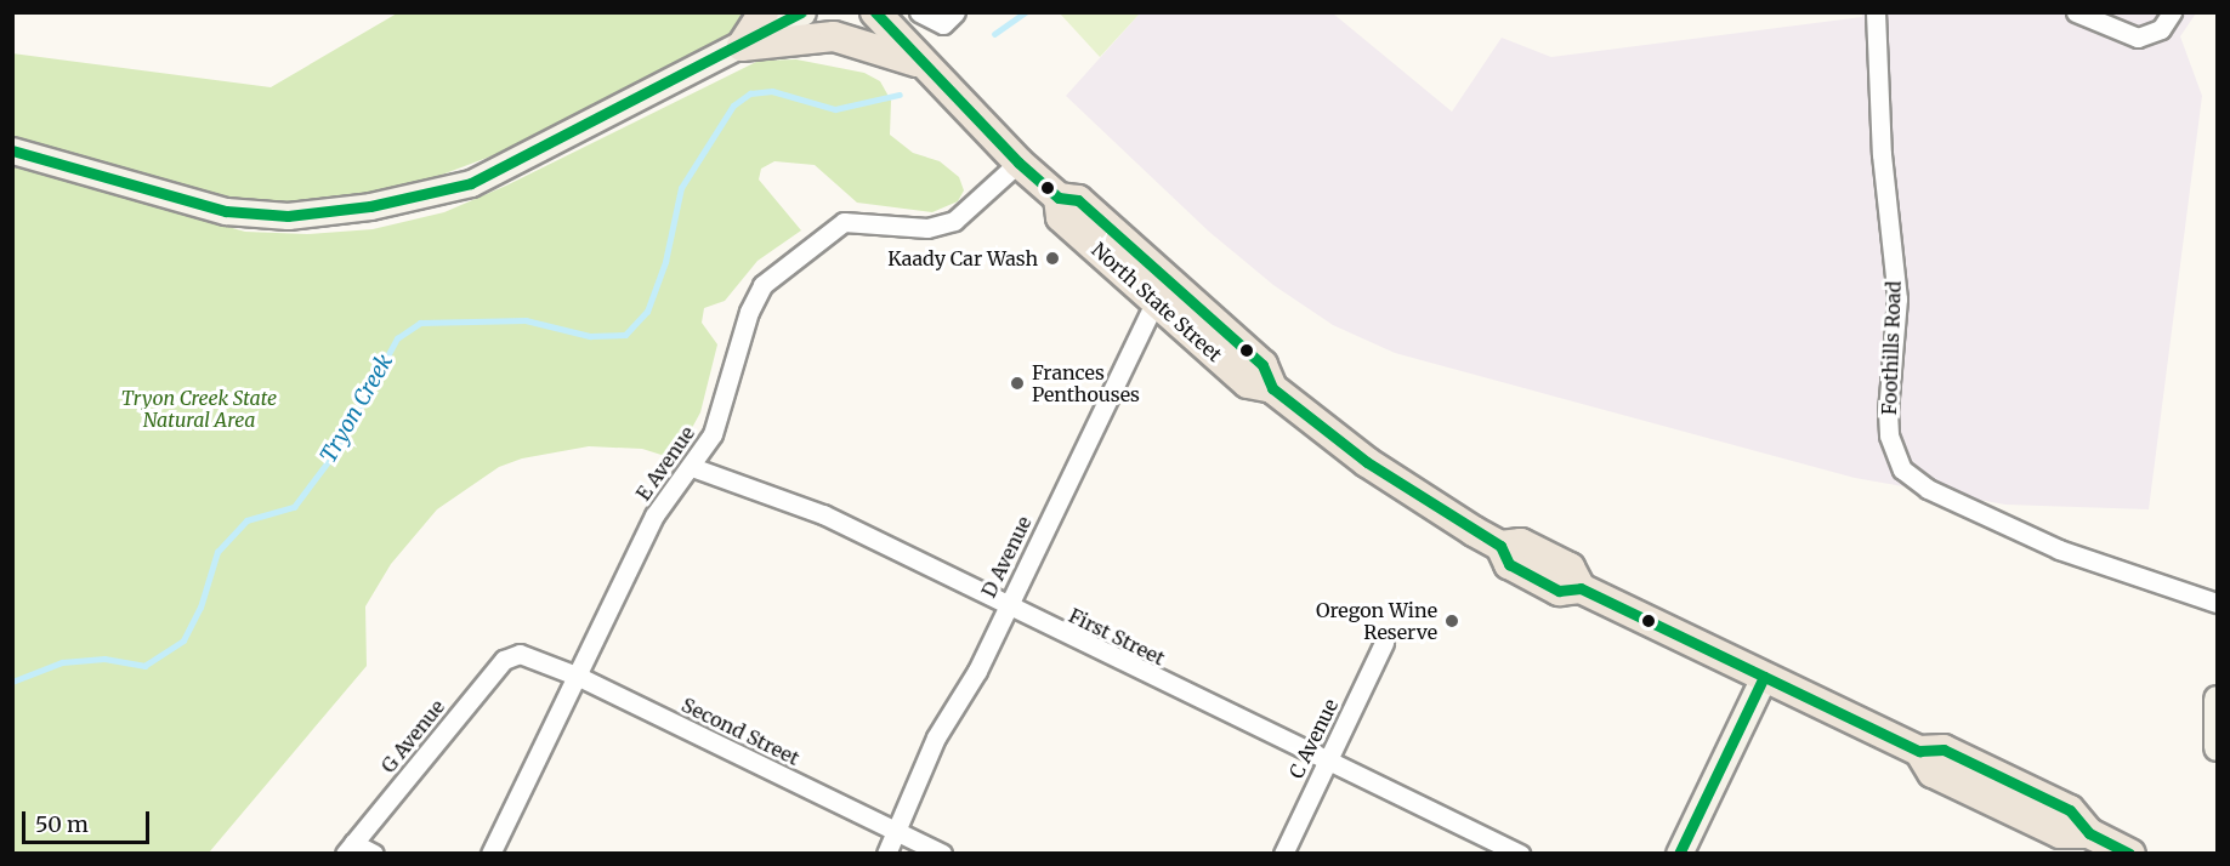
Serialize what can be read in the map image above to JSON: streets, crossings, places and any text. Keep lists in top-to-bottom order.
{
  "streets": {
    "main road": ["North State Street"],
    "street": [
      "Foothills Road",
      "E Avenue",
      "D Avenue",
      "First Street",
      "Second Street",
      "G Avenue",
      "C Avenue"
    ]
  },
  "crossings": [
    ["North State Street", "E Avenue"],
    ["North State Street", "D Avenue"],
    ["E Avenue", "First Street"],
    ["E Avenue", "Second Street"],
    ["D Avenue", "First Street"],
    ["D Avenue", "Second Street"],
    ["First Street", "C Avenue"],
    ["Second Street", "G Avenue"]
  ],
  "water": ["Tryon Creek"],
  "parks": ["Tryon Creek State Natural Area"],
  "places": ["Kaady Car Wash", "Frances Penthouses", "Oregon Wine Reserve"],
  "scale_bar": "50 m"
}
